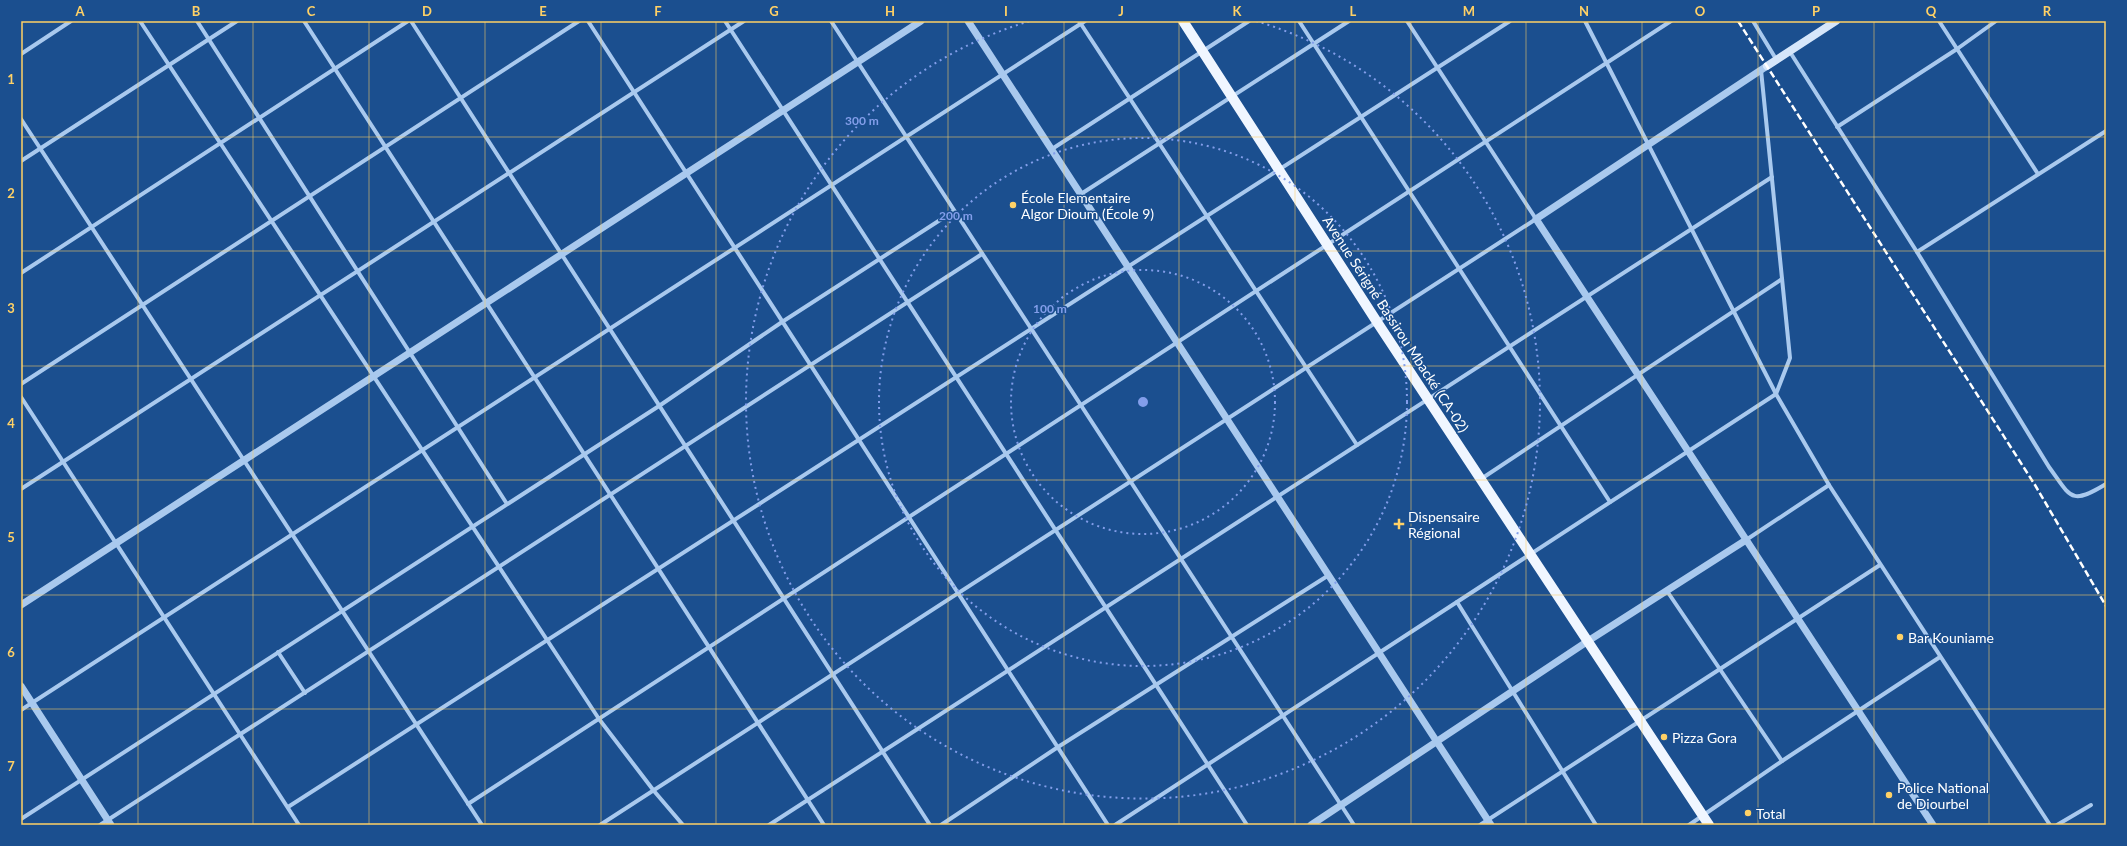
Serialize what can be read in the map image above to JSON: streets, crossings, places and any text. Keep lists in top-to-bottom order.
{
  "streets": {
    "main road": ["Avenue Sérigné Bassirou Mbacké (CA-02)"]
  },
  "places": {
    "other": [
      "École Elementaire Algor Dioum (École 9)",
      "Bar Kouniame",
      "Pizza Gora",
      "Police National de Diourbel",
      "Total"
    ],
    "health": ["Dispensaire Régional"]
  },
  "grid": {
    "columns": [
      "A",
      "B",
      "C",
      "D",
      "E",
      "F",
      "G",
      "H",
      "I",
      "J",
      "K",
      "L",
      "M",
      "N",
      "O",
      "P",
      "Q",
      "R"
    ],
    "rows": [
      "1",
      "2",
      "3",
      "4",
      "5",
      "6",
      "7"
    ]
  },
  "rings": ["300 m", "200 m", "100 m"]
}
